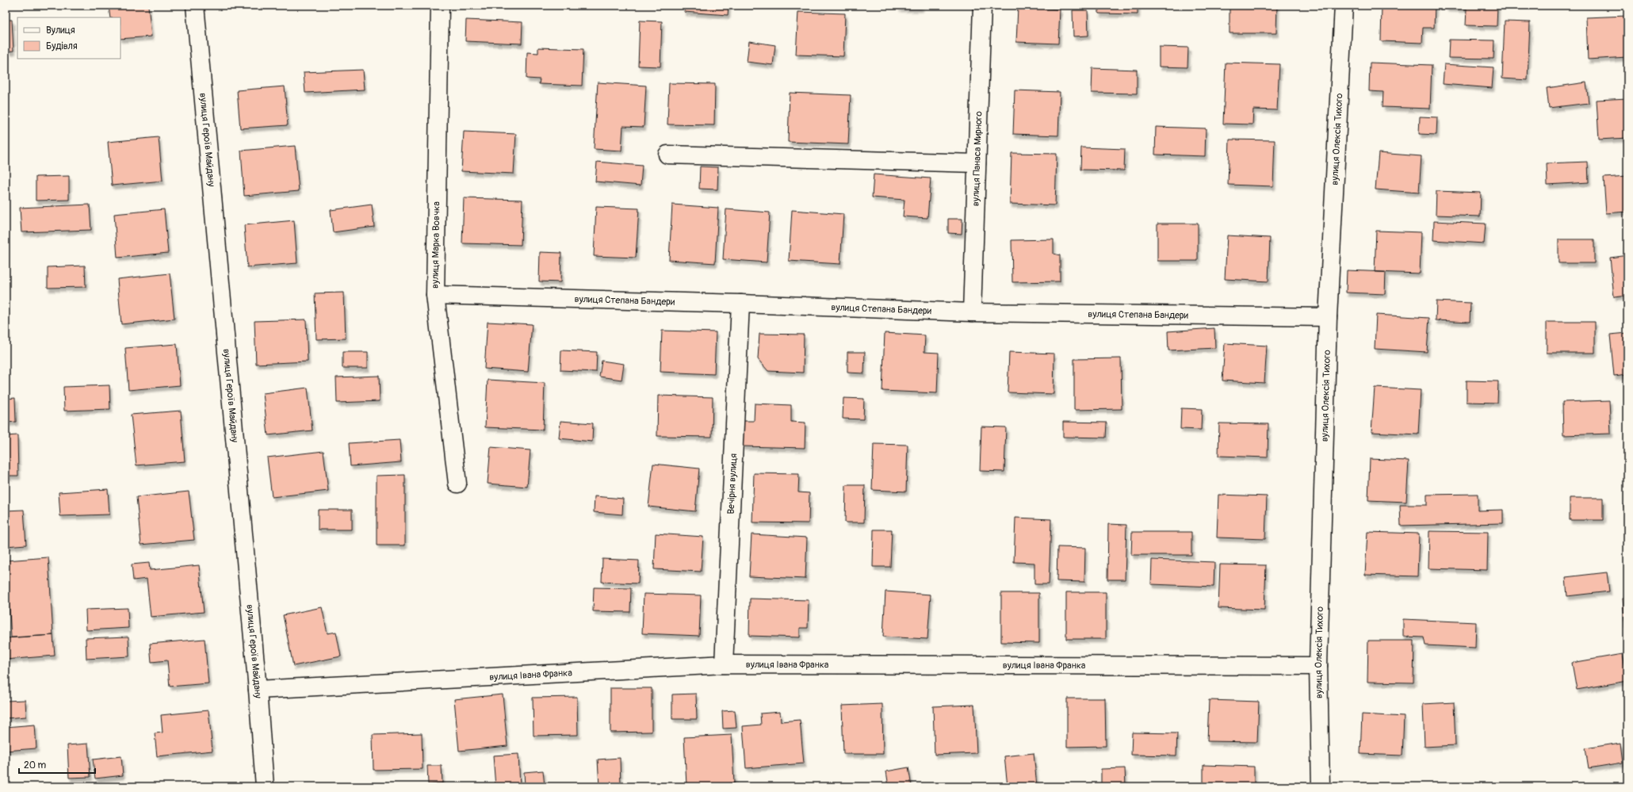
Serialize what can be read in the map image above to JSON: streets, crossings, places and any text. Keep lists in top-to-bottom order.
{
  "streets": {
    "street": [
      "вулиця Олексія Тихого",
      "вулиця Героїв Майдану",
      "вулиця Панаса Мирного",
      "вулиця Марка Вовчка",
      "вулиця Степана Бандери",
      "Вечірня вулиця",
      "вулиця Івана Франка"
    ]
  },
  "crossings": [
    ["вулиця Олексія Тихого", "вулиця Степана Бандери"],
    ["вулиця Олексія Тихого", "вулиця Івана Франка"],
    ["вулиця Героїв Майдану", "вулиця Івана Франка"],
    ["вулиця Панаса Мирного", "вулиця Степана Бандери"],
    ["вулиця Марка Вовчка", "вулиця Степана Бандери"],
    ["вулиця Степана Бандери", "Вечірня вулиця"],
    ["Вечірня вулиця", "вулиця Івана Франка"]
  ],
  "legend": ["Вулиця", "Будівля"],
  "scale_bar": "20 m"
}
